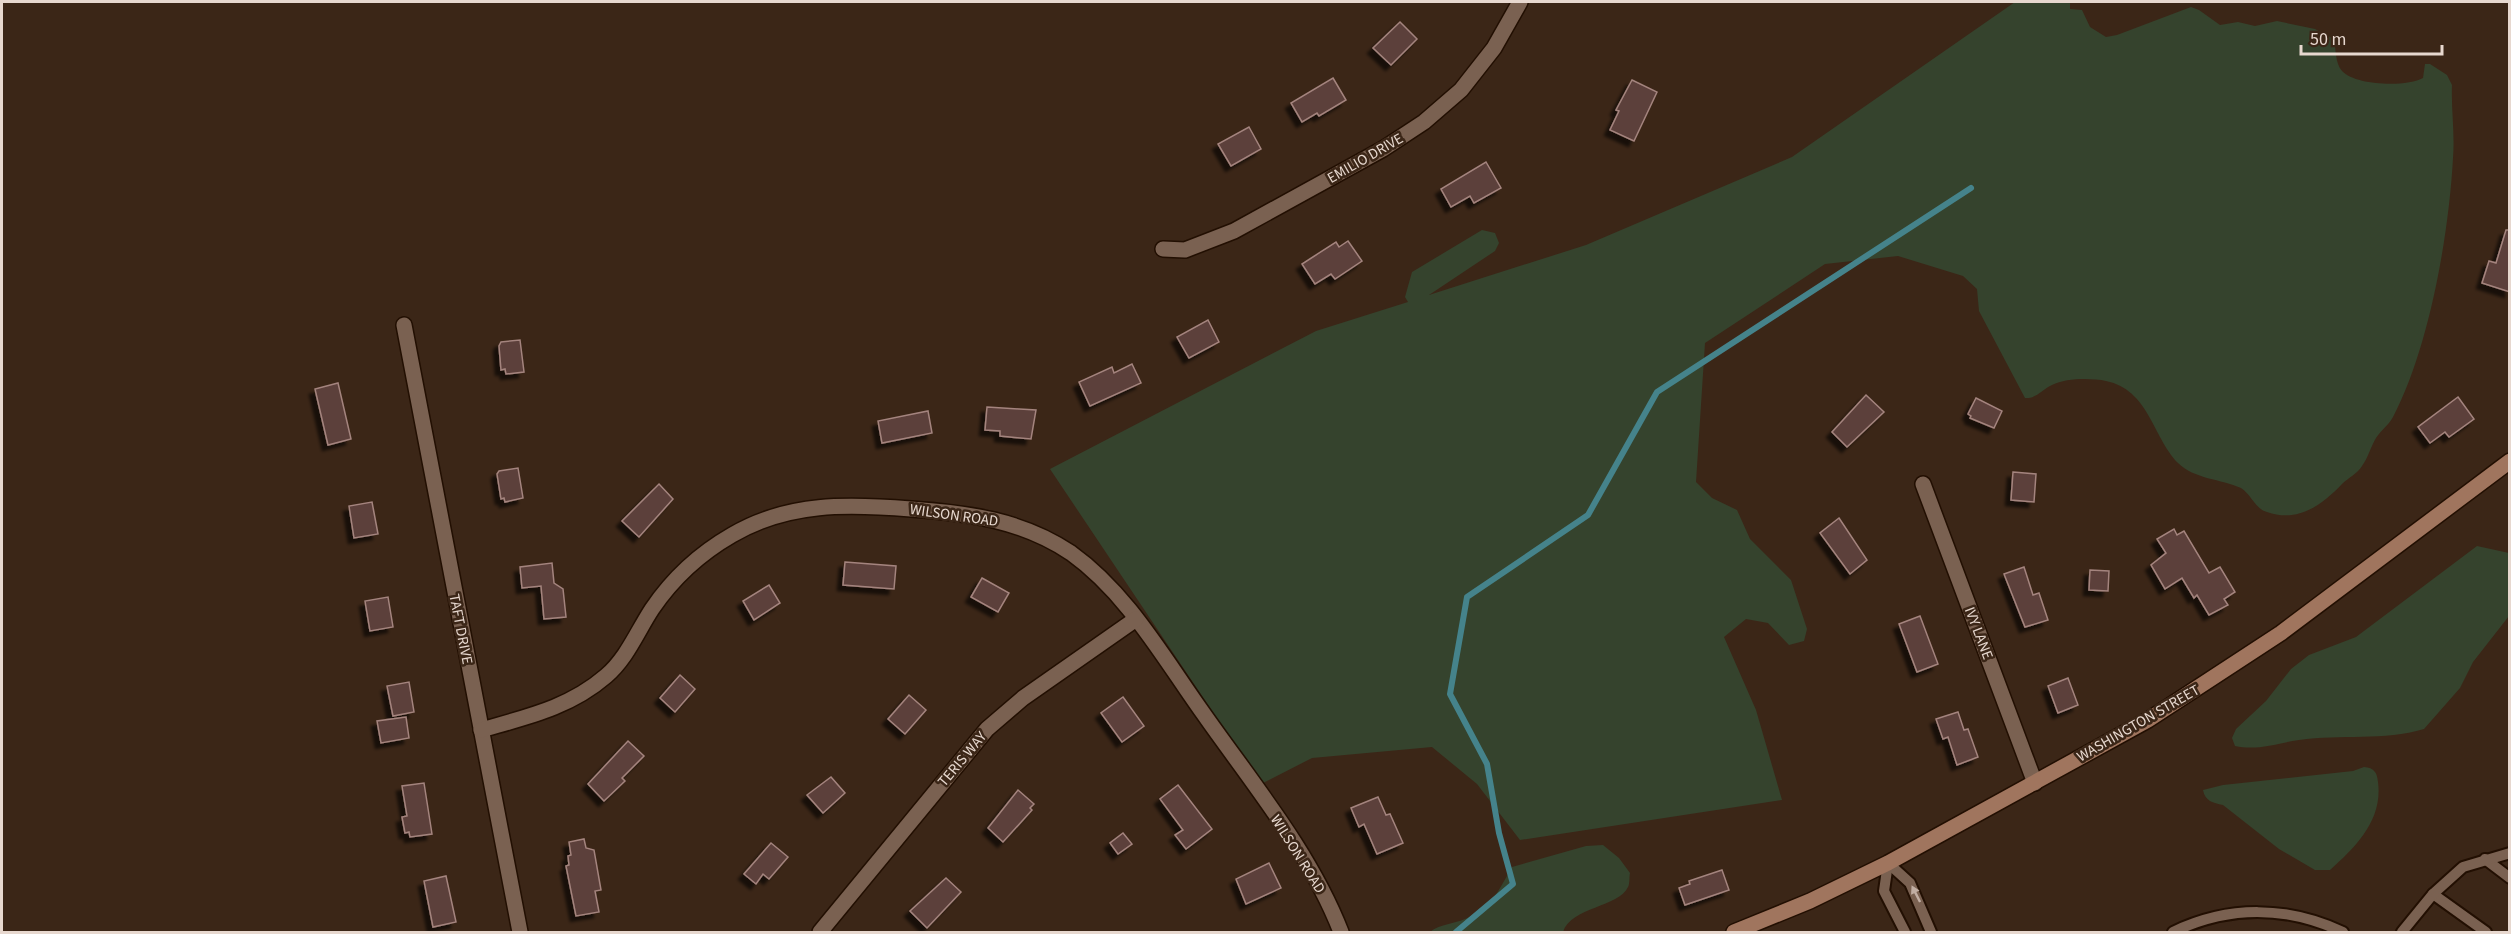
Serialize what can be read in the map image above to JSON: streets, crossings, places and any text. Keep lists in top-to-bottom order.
{
  "streets": {
    "main road": ["WASHINGTON STREET"],
    "street": [
      "EMILIO DRIVE",
      "WILSON ROAD",
      "TAFT DRIVE",
      "IVY LANE",
      "TERIS WAY"
    ]
  },
  "crossings": [
    ["WILSON ROAD", "TAFT DRIVE"],
    ["WILSON ROAD", "TERIS WAY"],
    ["IVY LANE", "WASHINGTON STREET"]
  ],
  "scale_bar": "50 m"
}
